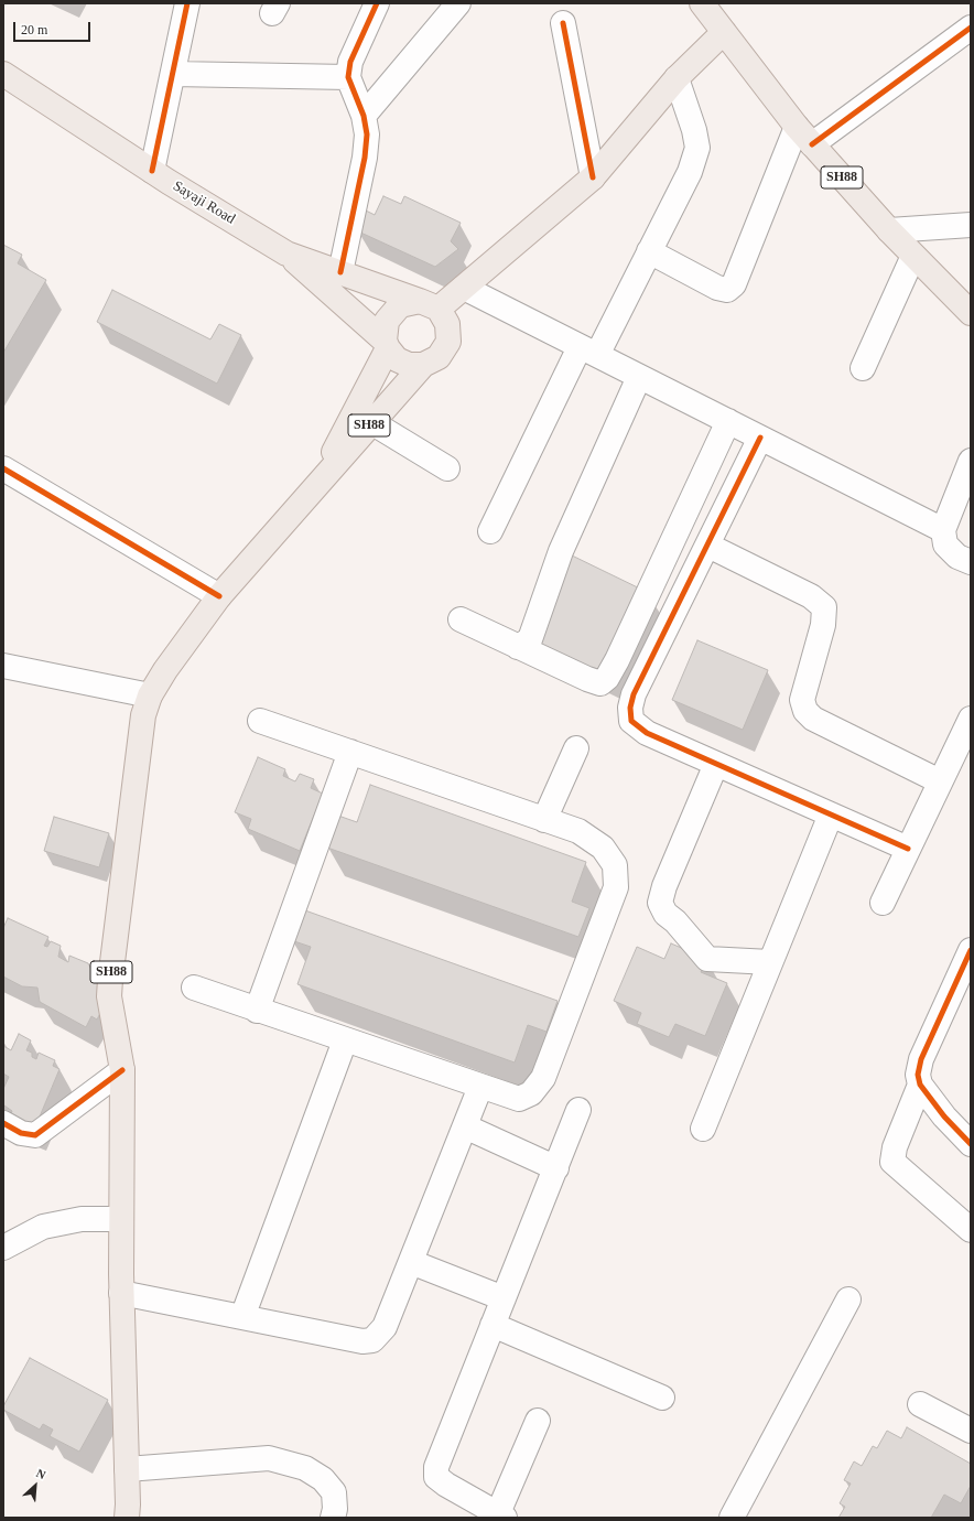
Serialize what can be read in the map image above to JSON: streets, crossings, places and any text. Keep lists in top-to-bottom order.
{
  "streets": {
    "main road": ["SH88", "Sayaji Road"]
  },
  "crossings": [
    ["SH88", "Sayaji Road"]
  ],
  "scale_bar": "20 m",
  "north": "top right"
}
